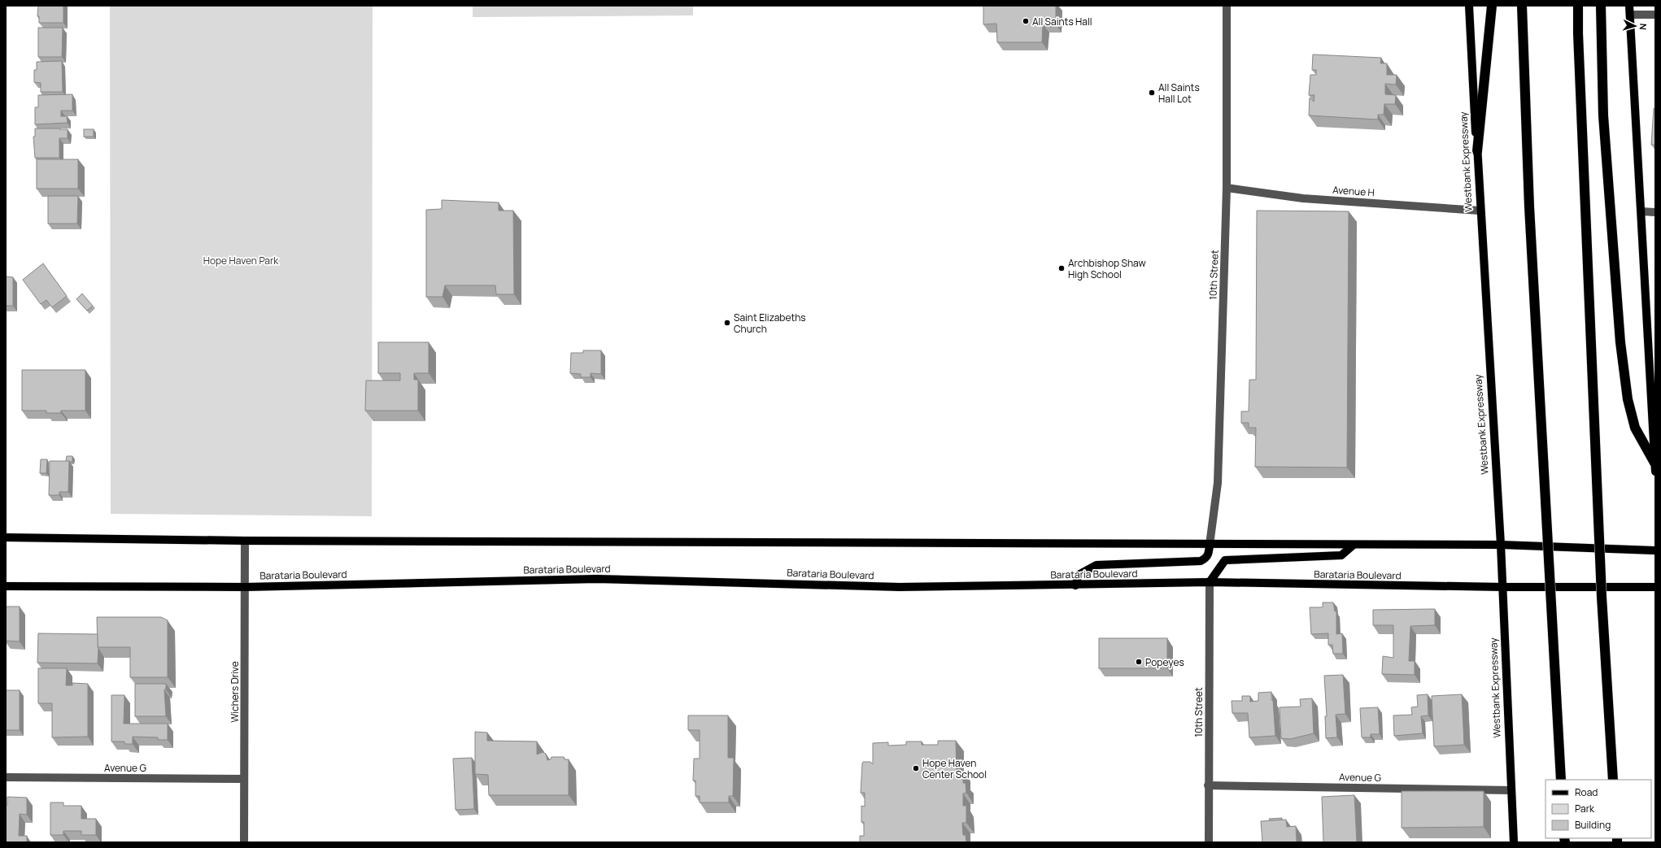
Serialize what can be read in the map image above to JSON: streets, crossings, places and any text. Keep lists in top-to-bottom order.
{
  "streets": {
    "main road": ["Westbank Expressway", "Barataria Boulevard"],
    "street": [
      "Avenue H",
      "10th Street",
      "Wichers Drive",
      "Avenue G"
    ]
  },
  "crossings": [
    ["Westbank Expressway", "Avenue H"],
    ["Westbank Expressway", "Barataria Boulevard"],
    ["Westbank Expressway", "Avenue G"],
    ["Avenue H", "10th Street"],
    ["10th Street", "Barataria Boulevard"],
    ["10th Street", "Avenue G"],
    ["Barataria Boulevard", "Wichers Drive"],
    ["Wichers Drive", "Avenue G"]
  ],
  "parks": ["Hope Haven Park"],
  "places": [
    "All Saints Hall",
    "All Saints Hall Lot",
    "Archbishop Shaw High School",
    "Saint Elizabeths Church",
    "Popeyes",
    "Hope Haven Center School"
  ],
  "legend": ["Road", "Park", "Building"],
  "north": "right"
}
